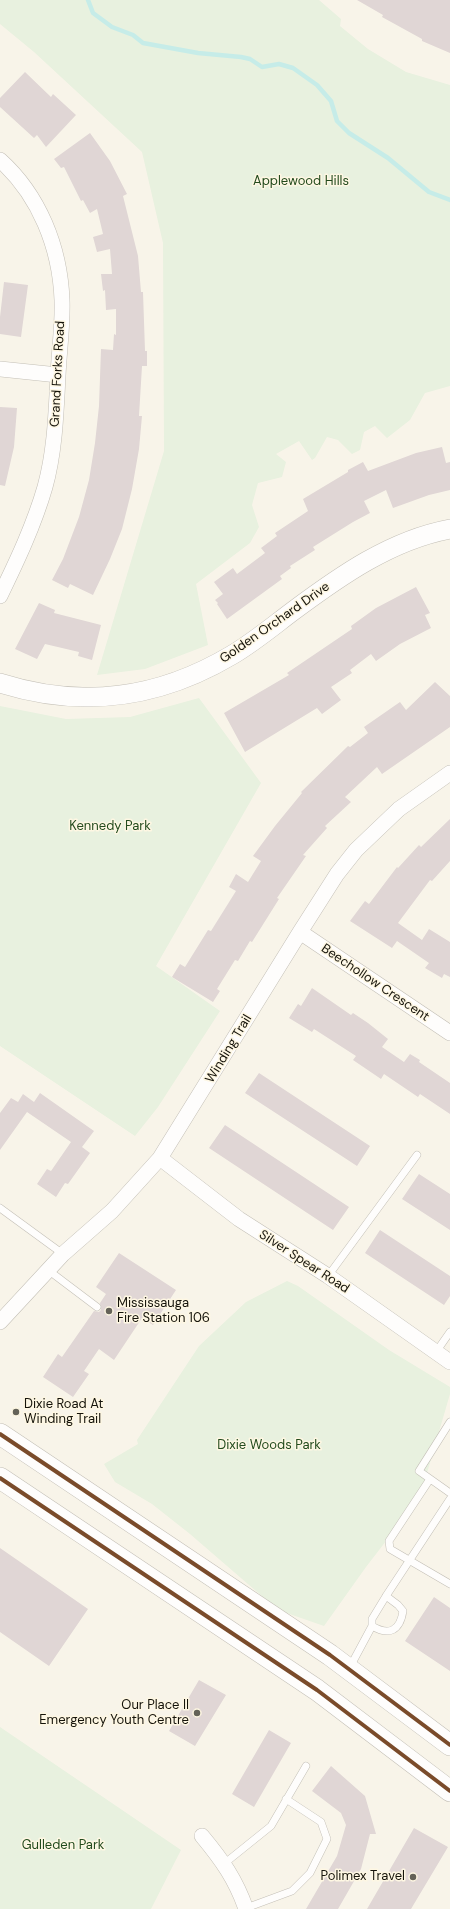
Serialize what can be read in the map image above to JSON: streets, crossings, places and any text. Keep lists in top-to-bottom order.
{
  "streets": {
    "street": [
      "Grand Forks Road",
      "Golden Orchard Drive",
      "Beechollow Crescent",
      "Winding Trail",
      "Silver Spear Road"
    ]
  },
  "crossings": [
    ["Beechollow Crescent", "Winding Trail"],
    ["Winding Trail", "Silver Spear Road"]
  ],
  "parks": [
    "Applewood Hills",
    "Kennedy Park",
    "Dixie Woods Park",
    "Gulleden Park"
  ],
  "places": [
    "Mississauga Fire Station 106",
    "Dixie Road At Winding Trail",
    "Our Place II Emergency Youth Centre",
    "Polimex Travel"
  ]
}
